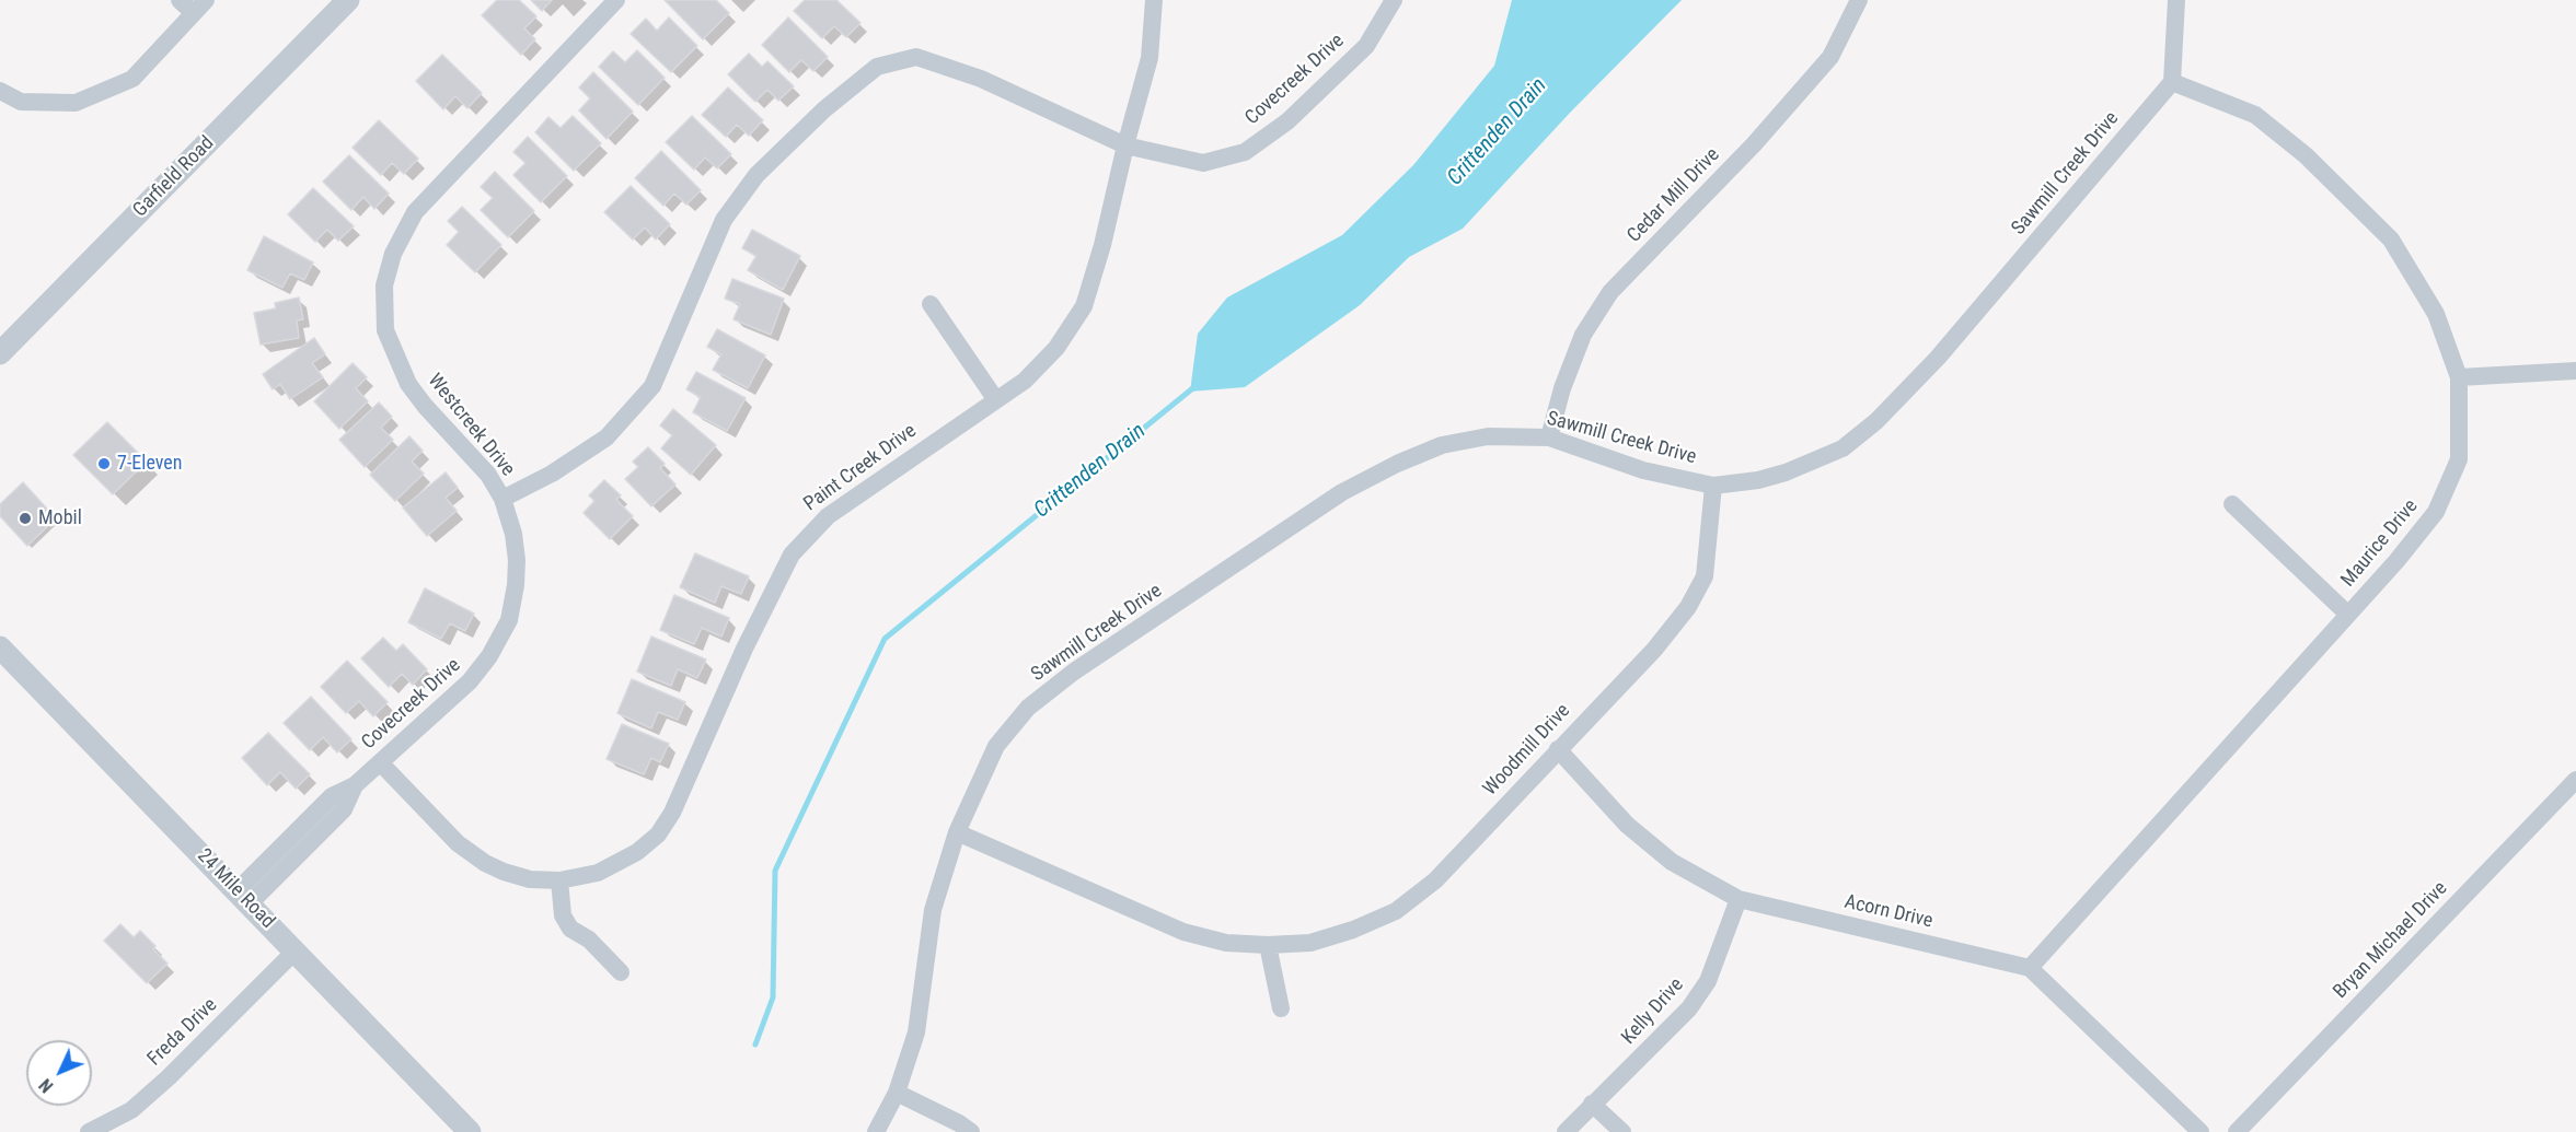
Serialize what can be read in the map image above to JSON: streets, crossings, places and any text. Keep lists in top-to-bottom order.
{
  "streets": {
    "street": [
      "Covecreek Drive",
      "Sawmill Creek Drive",
      "Garfield Road",
      "Cedar Mill Drive",
      "Westcreek Drive",
      "Paint Creek Drive",
      "Maurice Drive",
      "Woodmill Drive",
      "24 Mile Road",
      "Acorn Drive",
      "Bryan Michael Drive",
      "Kelly Drive",
      "Freda Drive"
    ]
  },
  "crossings": [
    ["Covecreek Drive", "Westcreek Drive"],
    ["Covecreek Drive", "Paint Creek Drive"],
    ["Covecreek Drive", "24 Mile Road"],
    ["Sawmill Creek Drive", "Cedar Mill Drive"],
    ["Sawmill Creek Drive", "Maurice Drive"],
    ["Sawmill Creek Drive", "Woodmill Drive"],
    ["Westcreek Drive", "Paint Creek Drive"],
    ["Maurice Drive", "Acorn Drive"],
    ["Woodmill Drive", "Acorn Drive"],
    ["24 Mile Road", "Freda Drive"],
    ["Acorn Drive", "Kelly Drive"]
  ],
  "water": ["Crittenden Drain"],
  "places": ["7-Eleven", "Mobil"],
  "north": "bottom left"
}
